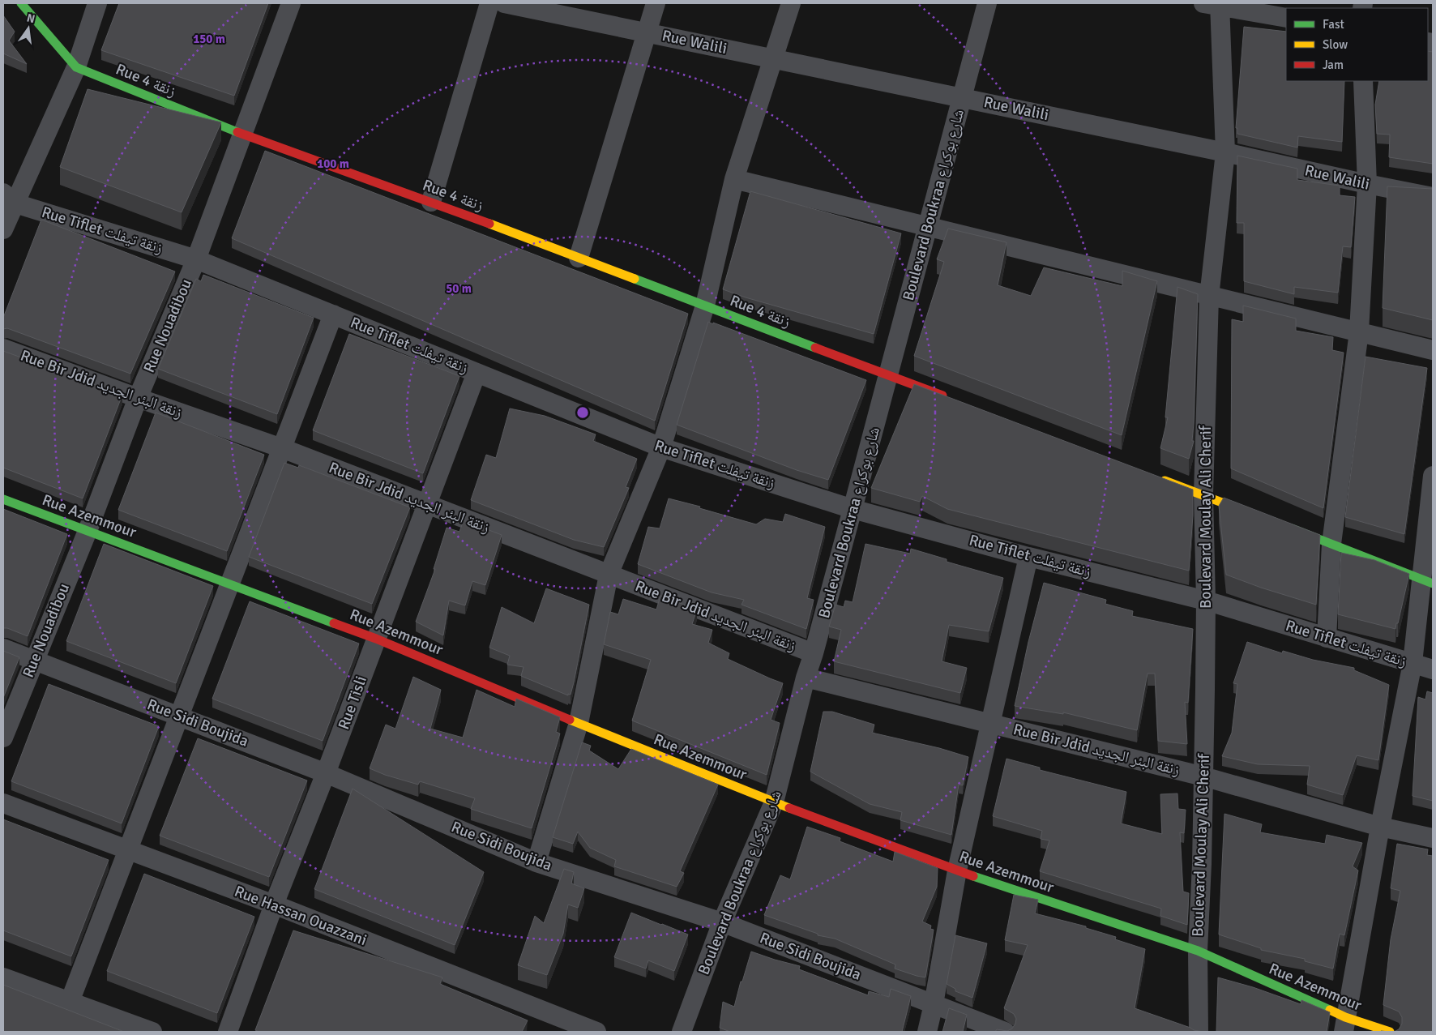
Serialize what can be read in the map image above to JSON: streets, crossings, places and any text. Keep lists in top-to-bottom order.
{
  "streets": {
    "street": [
      "Rue Walili",
      "Rue 4 زنقة",
      "Boulevard Boukraa شارع بوكراع",
      "Rue Tiflet زنقة تيفلت",
      "Rue Nouadibou",
      "Rue Bir Jdid زنقة البئر الجديد",
      "Rue Azemmour",
      "Boulevard Moulay Ali Cherif",
      "Rue Tisli",
      "Rue Sidi Boujida",
      "Rue Hassan Ouazzani"
    ]
  },
  "crossings": [
    ["Rue Walili", "Boulevard Boukraa شارع بوكراع"],
    ["Rue Walili", "Boulevard Moulay Ali Cherif"],
    ["Rue 4 زنقة", "Boulevard Boukraa شارع بوكراع"],
    ["Rue 4 زنقة", "Rue Nouadibou"],
    ["Boulevard Boukraa شارع بوكراع", "Rue Tiflet زنقة تيفلت"],
    ["Boulevard Boukraa شارع بوكراع", "Rue Bir Jdid زنقة البئر الجديد"],
    ["Boulevard Boukraa شارع بوكراع", "Rue Azemmour"],
    ["Boulevard Boukraa شارع بوكراع", "Rue Sidi Boujida"],
    ["Rue Tiflet زنقة تيفلت", "Rue Nouadibou"],
    ["Rue Tiflet زنقة تيفلت", "Boulevard Moulay Ali Cherif"],
    ["Rue Tiflet زنقة تيفلت", "Rue Tisli"],
    ["Rue Nouadibou", "Rue Bir Jdid زنقة البئر الجديد"],
    ["Rue Nouadibou", "Rue Azemmour"],
    ["Rue Nouadibou", "Rue Sidi Boujida"],
    ["Rue Bir Jdid زنقة البئر الجديد", "Boulevard Moulay Ali Cherif"],
    ["Rue Bir Jdid زنقة البئر الجديد", "Rue Tisli"],
    ["Rue Azemmour", "Boulevard Moulay Ali Cherif"],
    ["Rue Azemmour", "Rue Tisli"],
    ["Rue Tisli", "Rue Sidi Boujida"],
    ["Rue Tisli", "Rue Hassan Ouazzani"]
  ],
  "legend": ["Fast", "Slow", "Jam"],
  "north": "top",
  "rings": ["150 m", "100 m", "50 m"]
}
